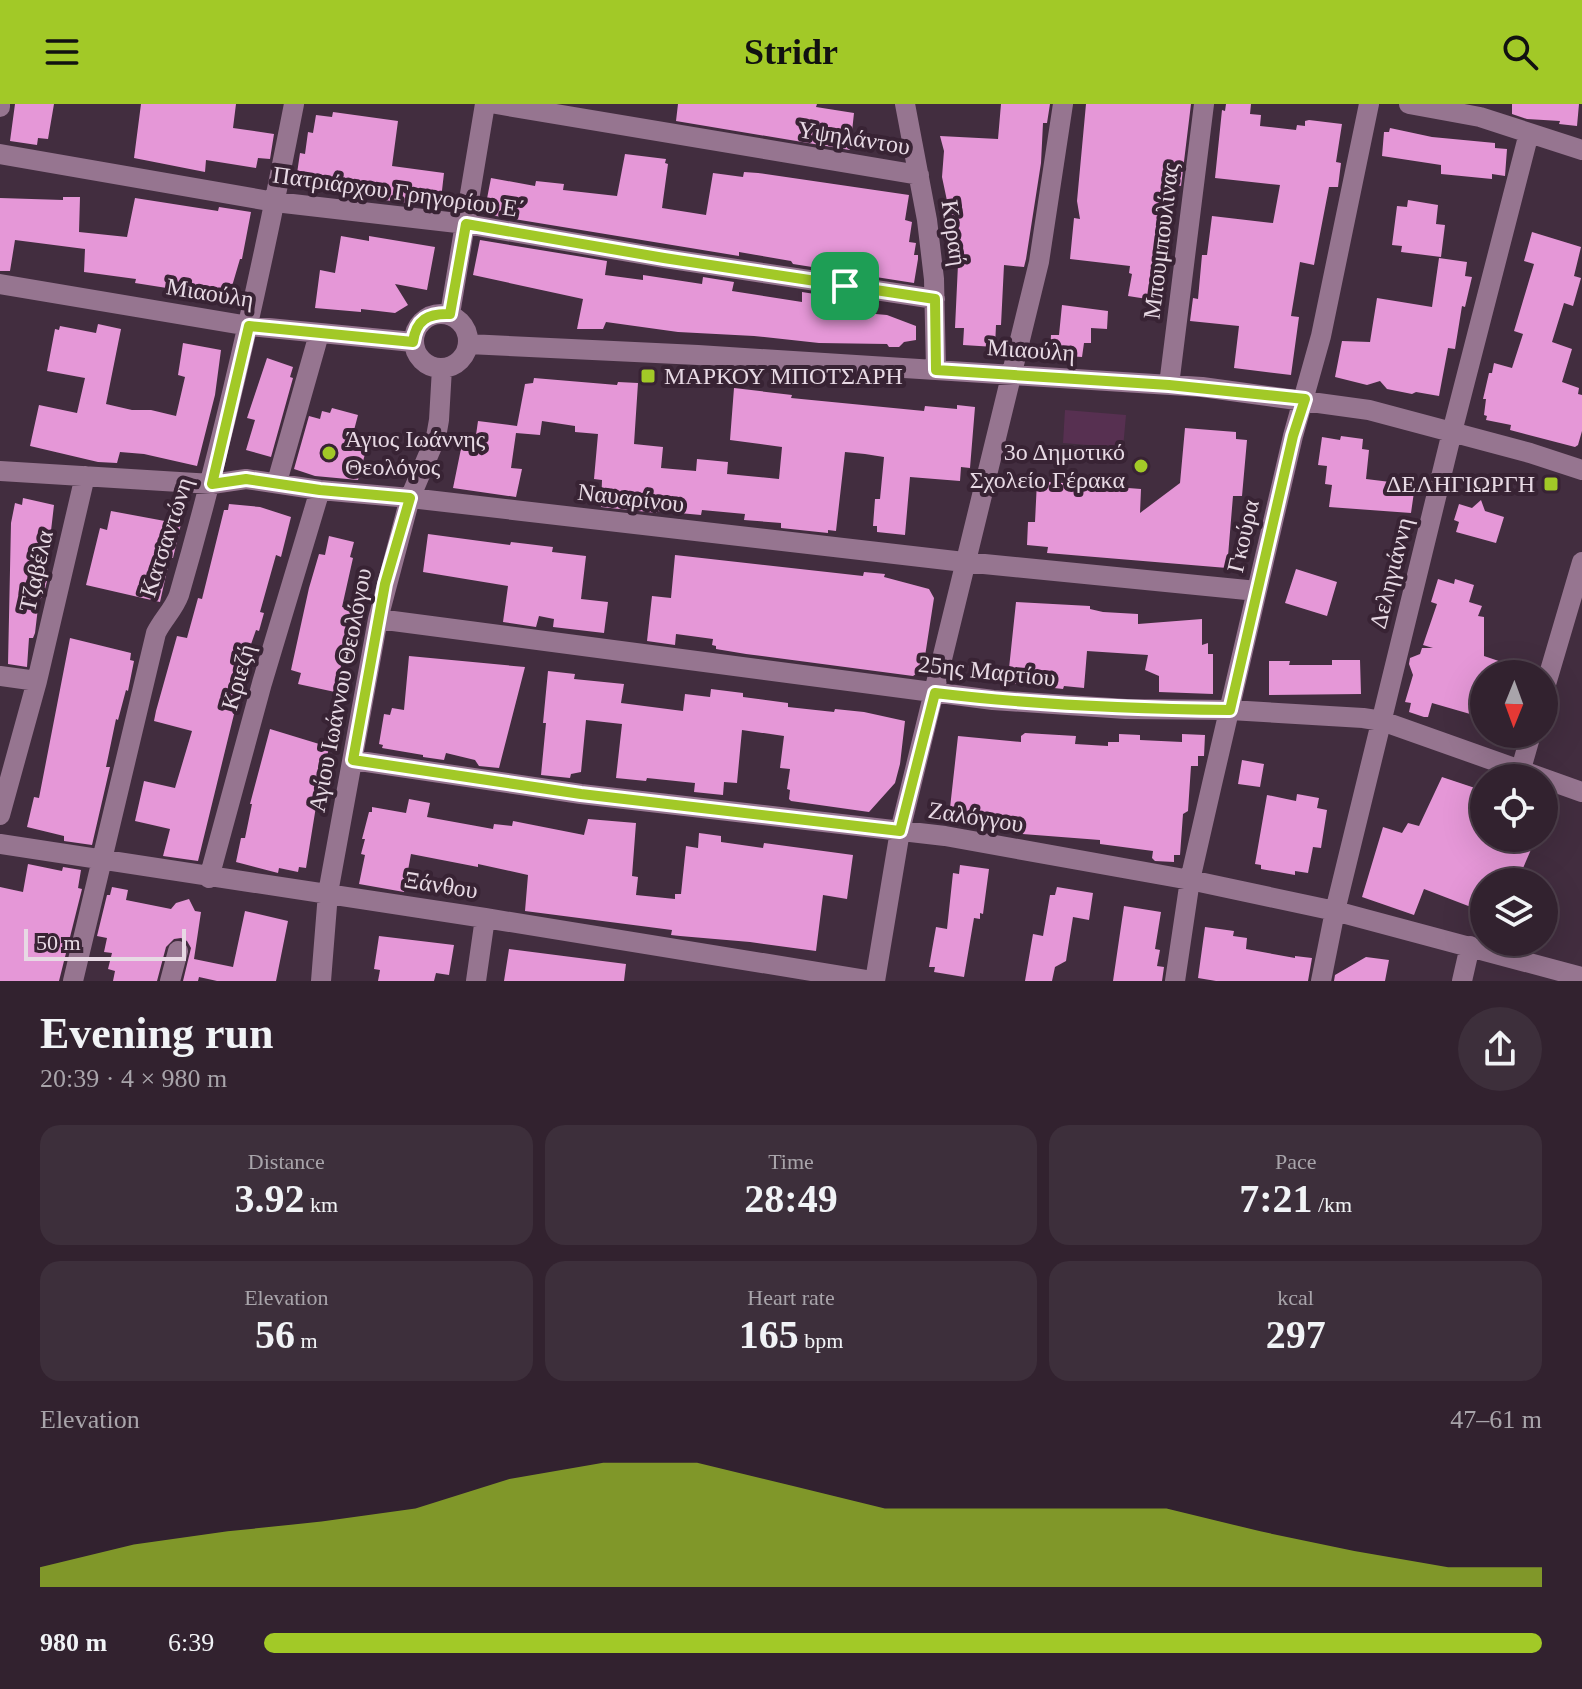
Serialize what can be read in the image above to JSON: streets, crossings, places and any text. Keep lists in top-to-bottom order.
{
  "streets": {
    "street": [
      "Υψηλάντου",
      "Πατριάρχου Γρηγορίου Ε΄",
      "Κοραή",
      "Μπουμπουλίνας",
      "Μιαούλη",
      "Ναυαρίνου",
      "Γκούρα",
      "Κατσαντώνη",
      "Τζαβέλα",
      "Δεληγιάννη",
      "25ης Μαρτίου",
      "Κριεζή",
      "Αγίου Ιωάννου Θεολόγου",
      "Ζαλόγγου",
      "Ξάνθου"
    ]
  },
  "crossings": [
    ["Υψηλάντου", "Κοραή"],
    ["Πατριάρχου Γρηγορίου Ε΄", "Κοραή"],
    ["Πατριάρχου Γρηγορίου Ε΄", "Κατσαντώνη"],
    ["Κοραή", "Μιαούλη"],
    ["Μπουμπουλίνας", "Μιαούλη"],
    ["Μιαούλη", "Γκούρα"],
    ["Μιαούλη", "Κατσαντώνη"],
    ["Μιαούλη", "Δεληγιάννη"],
    ["Μιαούλη", "Αγίου Ιωάννου Θεολόγου"],
    ["Ναυαρίνου", "Γκούρα"],
    ["Ναυαρίνου", "Κατσαντώνη"],
    ["Ναυαρίνου", "Τζαβέλα"],
    ["Ναυαρίνου", "Κριεζή"],
    ["Ναυαρίνου", "Αγίου Ιωάννου Θεολόγου"],
    ["Γκούρα", "25ης Μαρτίου"],
    ["Γκούρα", "Ζαλόγγου"],
    ["Κατσαντώνη", "Ξάνθου"],
    ["Δεληγιάννη", "25ης Μαρτίου"],
    ["Δεληγιάννη", "Ζαλόγγου"],
    ["25ης Μαρτίου", "Αγίου Ιωάννου Θεολόγου"],
    ["Κριεζή", "Ξάνθου"],
    ["Αγίου Ιωάννου Θεολόγου", "Ζαλόγγου"],
    ["Αγίου Ιωάννου Θεολόγου", "Ξάνθου"]
  ],
  "places": {
    "transit": ["ΜΑΡΚΟΥ ΜΠΟΤΣΑΡΗ", "ΔΕΛΗΓΙΩΡΓΗ"],
    "other": ["Άγιος Ιωάννης Θεολόγος", "3ο Δημοτικό Σχολείο Γέρακα"]
  },
  "scale_bar": "50 m",
  "north": "bottom",
  "page": {
    "header": "Stridr",
    "scale": "50 m",
    "heading": ["Evening run", "20:39 · 4 × 980 m"],
    "stats": [
      ["Distance", "3.92 km"],
      ["Time", "28:49"],
      ["Pace", "7:21 /km"],
      ["Elevation", "56 m"],
      ["Heart rate", "165 bpm"],
      ["kcal", "297"]
    ],
    "chart": ["Elevation", "47–61 m"],
    "list": [
      {
        "name": "980 m",
        "note": "6:39"
      }
    ]
  }
}
